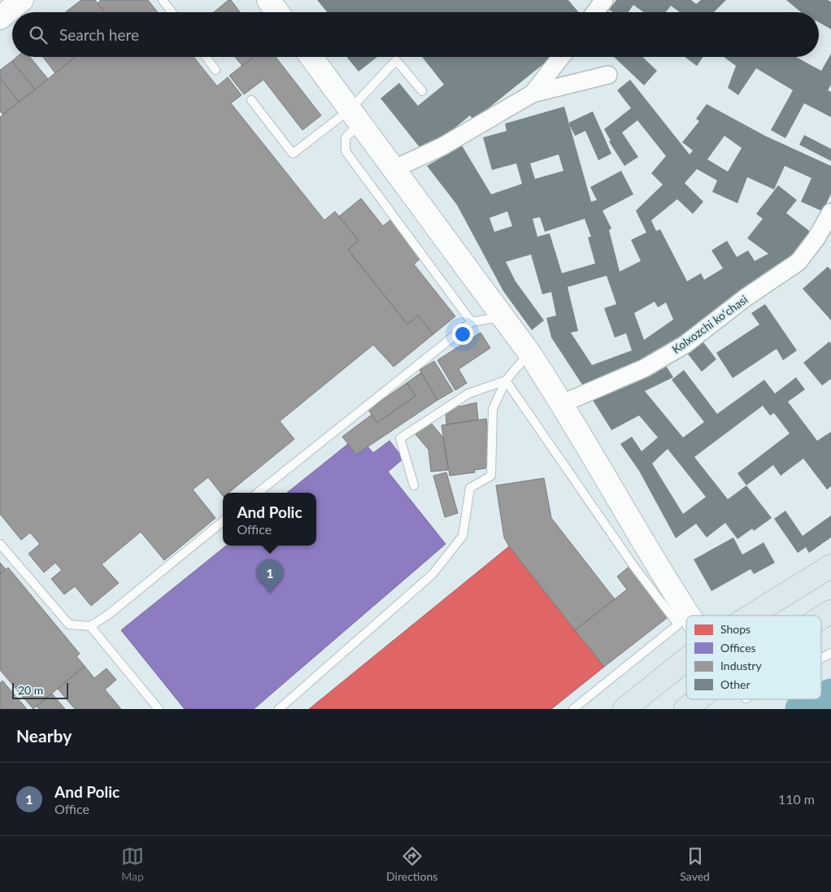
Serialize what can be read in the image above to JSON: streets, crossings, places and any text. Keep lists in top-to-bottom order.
{
  "streets": {
    "street": ["Kolxozchi koʻchasi"]
  },
  "legend": [
    "Shops",
    "Offices",
    "Industry",
    "Other"
  ],
  "scale_bar": "20 m",
  "page": {
    "search": "Search here",
    "popup": ["And Polic", "Office"],
    "pins": "1",
    "scale": "20 m",
    "heading": "Nearby",
    "list": [
      {
        "mark": "1",
        "name": "And Polic",
        "note": "Office",
        "value": "110 m"
      }
    ],
    "nav": ["Map", "Directions", "Saved"]
  }
}
